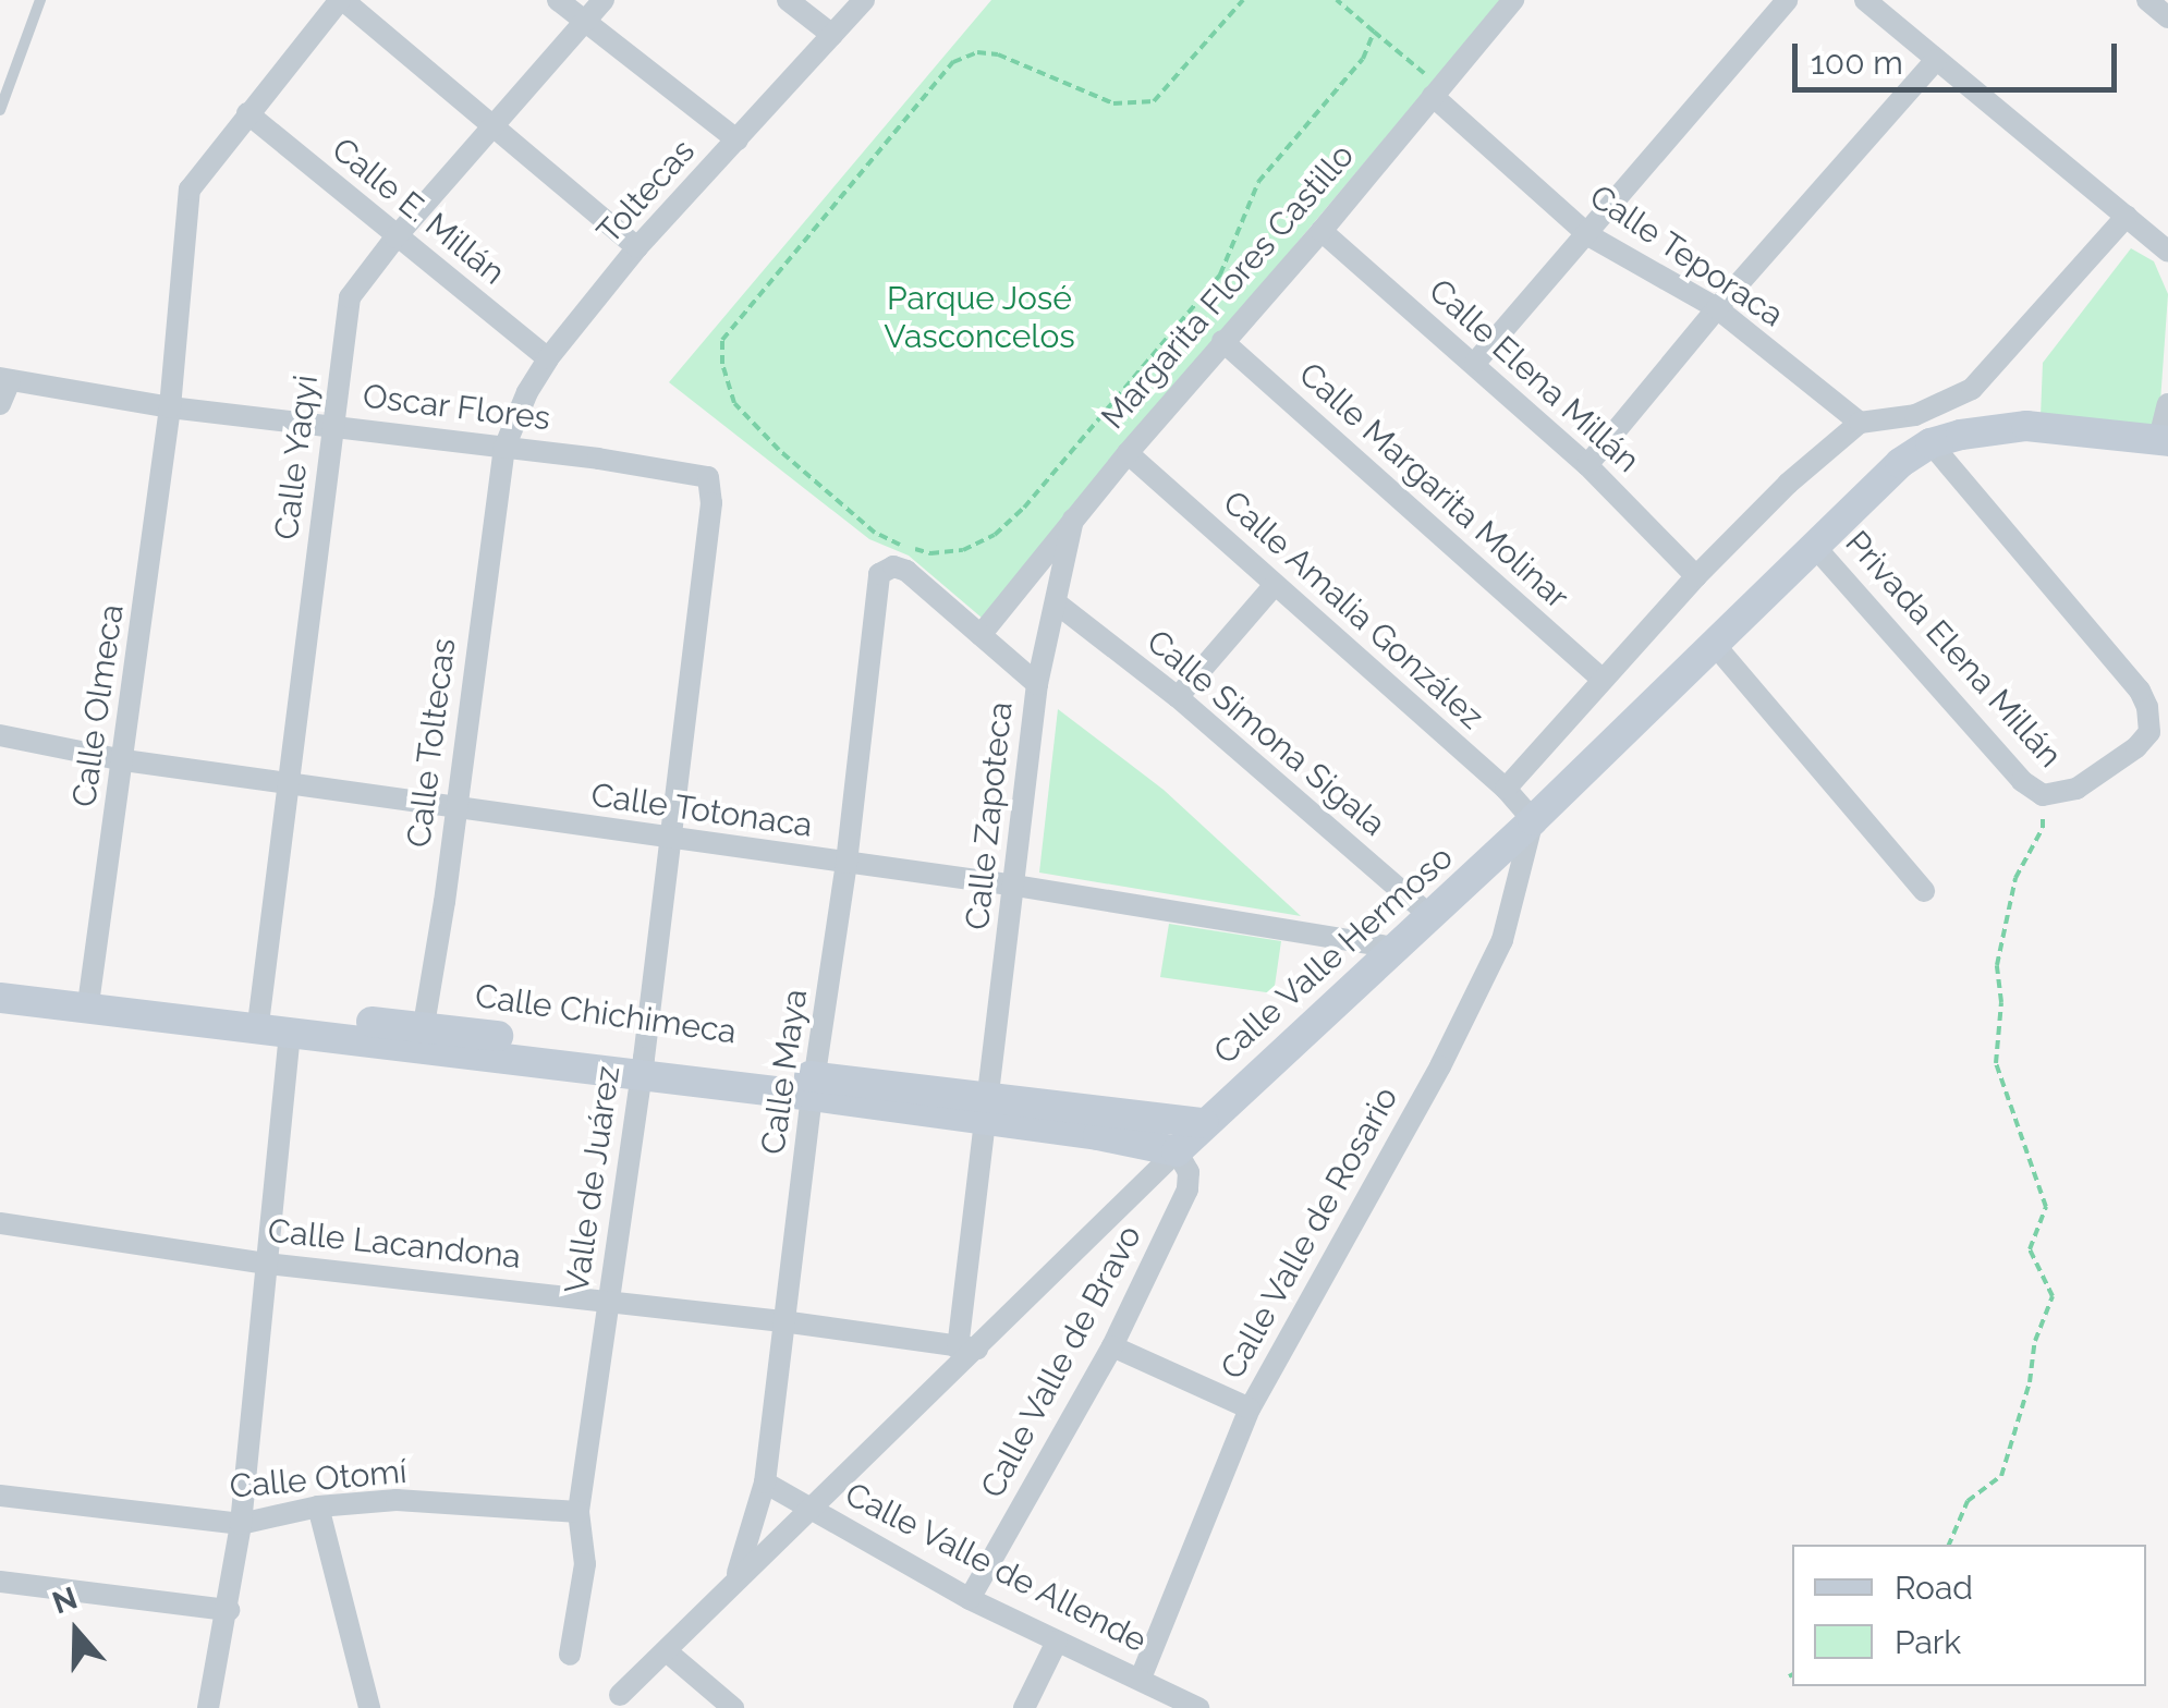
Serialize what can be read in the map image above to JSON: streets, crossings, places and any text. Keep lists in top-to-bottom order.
{
  "streets": {
    "main road": ["Calle Valle Hermoso", "Calle Chichimeca"],
    "street": [
      "Toltecas",
      "Calle E. Millán",
      "Calle Teporaca",
      "Margarita Flores Castillo",
      "Calle Elena Millán",
      "Oscar Flores",
      "Calle Yaqyi",
      "Calle Margarita Molinar",
      "Calle Amalia González",
      "Privada Elena Millán",
      "Calle Olmeca",
      "Calle Simona Sigala",
      "Calle Toltecas",
      "Calle Totonaca",
      "Calle Zapoteca",
      "Calle Maya",
      "Valle de Juárez",
      "Calle Valle de Rosario",
      "Calle Lacandona",
      "Calle Valle de Bravo",
      "Calle Otomí",
      "Calle Valle de Allende"
    ]
  },
  "crossings": [
    ["Toltecas", "Calle E. Millán"],
    ["Toltecas", "Oscar Flores"],
    ["Toltecas", "Calle Toltecas"],
    ["Calle E. Millán", "Calle Yaqyi"],
    ["Calle E. Millán", "Calle Olmeca"],
    ["Calle Teporaca", "Margarita Flores Castillo"],
    ["Margarita Flores Castillo", "Calle Elena Millán"],
    ["Margarita Flores Castillo", "Calle Margarita Molinar"],
    ["Margarita Flores Castillo", "Calle Amalia González"],
    ["Margarita Flores Castillo", "Calle Zapoteca"],
    ["Margarita Flores Castillo", "Calle Maya"],
    ["Oscar Flores", "Calle Yaqyi"],
    ["Oscar Flores", "Calle Olmeca"],
    ["Oscar Flores", "Calle Toltecas"],
    ["Oscar Flores", "Valle de Juárez"],
    ["Calle Yaqyi", "Calle Totonaca"],
    ["Calle Yaqyi", "Calle Chichimeca"],
    ["Calle Amalia González", "Calle Valle Hermoso"],
    ["Calle Amalia González", "Calle Valle de Rosario"],
    ["Privada Elena Millán", "Calle Valle Hermoso"],
    ["Calle Olmeca", "Calle Totonaca"],
    ["Calle Olmeca", "Calle Chichimeca"],
    ["Calle Simona Sigala", "Calle Zapoteca"],
    ["Calle Simona Sigala", "Calle Valle Hermoso"],
    ["Calle Toltecas", "Calle Totonaca"],
    ["Calle Toltecas", "Calle Chichimeca"],
    ["Calle Totonaca", "Calle Zapoteca"],
    ["Calle Totonaca", "Calle Valle Hermoso"],
    ["Calle Totonaca", "Calle Maya"],
    ["Calle Totonaca", "Valle de Juárez"],
    ["Calle Zapoteca", "Calle Valle Hermoso"],
    ["Calle Zapoteca", "Calle Chichimeca"],
    ["Calle Zapoteca", "Calle Lacandona"],
    ["Calle Valle Hermoso", "Calle Chichimeca"],
    ["Calle Valle Hermoso", "Calle Maya"],
    ["Calle Valle Hermoso", "Calle Valle de Rosario"],
    ["Calle Valle Hermoso", "Calle Lacandona"],
    ["Calle Valle Hermoso", "Calle Valle de Bravo"],
    ["Calle Valle Hermoso", "Calle Valle de Allende"],
    ["Calle Chichimeca", "Calle Maya"],
    ["Calle Chichimeca", "Valle de Juárez"],
    ["Calle Chichimeca", "Calle Valle de Bravo"],
    ["Calle Maya", "Calle Lacandona"],
    ["Calle Maya", "Calle Valle de Allende"],
    ["Valle de Juárez", "Calle Lacandona"],
    ["Valle de Juárez", "Calle Otomí"],
    ["Calle Valle de Rosario", "Calle Valle de Allende"],
    ["Calle Valle de Bravo", "Calle Valle de Allende"]
  ],
  "parks": ["Parque José Vasconcelos"],
  "legend": ["Road", "Park"],
  "scale_bar": "100 m",
  "north": "top"
}
